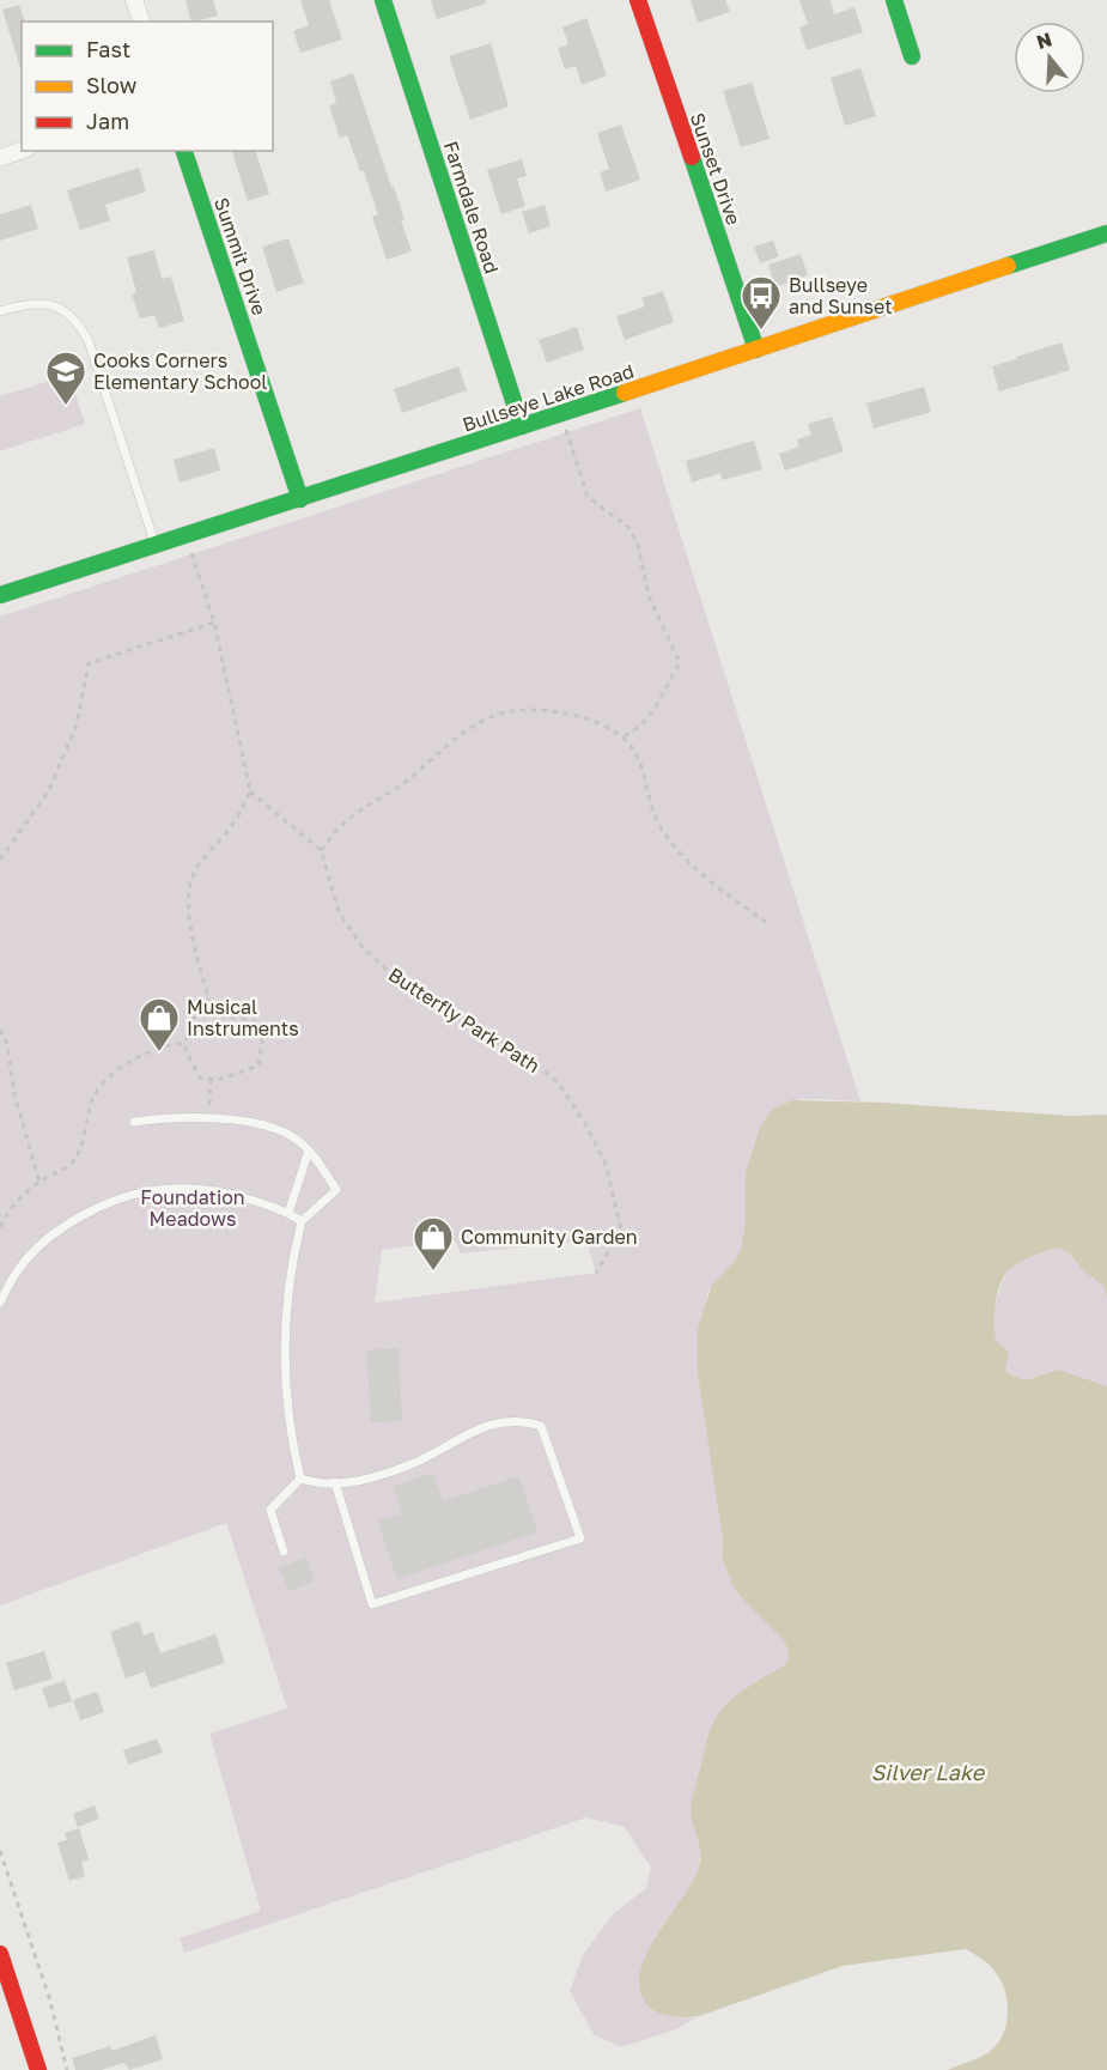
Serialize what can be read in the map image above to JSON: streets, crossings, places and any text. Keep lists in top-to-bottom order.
{
  "streets": {
    "street": [
      "Sunset Drive",
      "Farmdale Road",
      "Summit Drive",
      "Bullseye Lake Road"
    ],
    "path": ["Butterfly Park Path"]
  },
  "crossings": [
    ["Sunset Drive", "Bullseye Lake Road"],
    ["Farmdale Road", "Bullseye Lake Road"],
    ["Summit Drive", "Bullseye Lake Road"]
  ],
  "water": ["Silver Lake"],
  "parks": ["Foundation Meadows"],
  "places": {
    "bus stop": ["Bullseye and Sunset"],
    "school or university": ["Cooks Corners Elementary School"],
    "shop": ["Musical Instruments", "Community Garden"]
  },
  "legend": ["Fast", "Slow", "Jam"],
  "north": "top"
}
